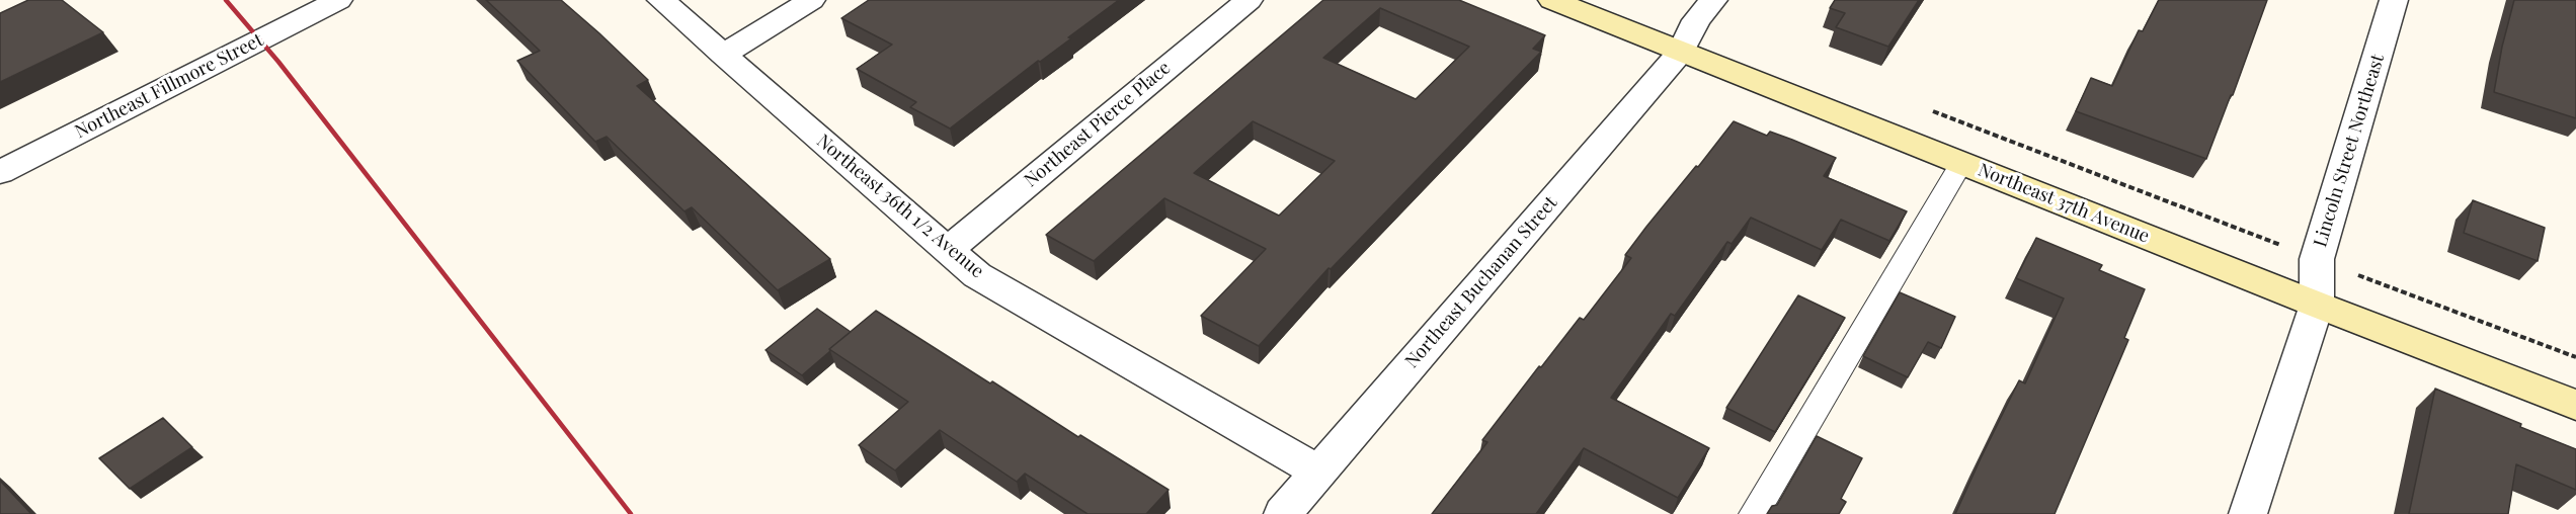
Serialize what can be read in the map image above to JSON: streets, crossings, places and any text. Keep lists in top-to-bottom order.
{
  "streets": {
    "street": [
      "Northeast Fillmore Street",
      "Northeast Pierce Place",
      "Lincoln Street Northeast",
      "Northeast 37th Avenue",
      "Northeast 36th 1/2 Avenue",
      "Northeast Buchanan Street"
    ]
  },
  "crossings": [
    ["Northeast Pierce Place", "Northeast 36th 1/2 Avenue"],
    ["Lincoln Street Northeast", "Northeast 37th Avenue"],
    ["Northeast 37th Avenue", "Northeast Buchanan Street"],
    ["Northeast 36th 1/2 Avenue", "Northeast Buchanan Street"]
  ]
}
